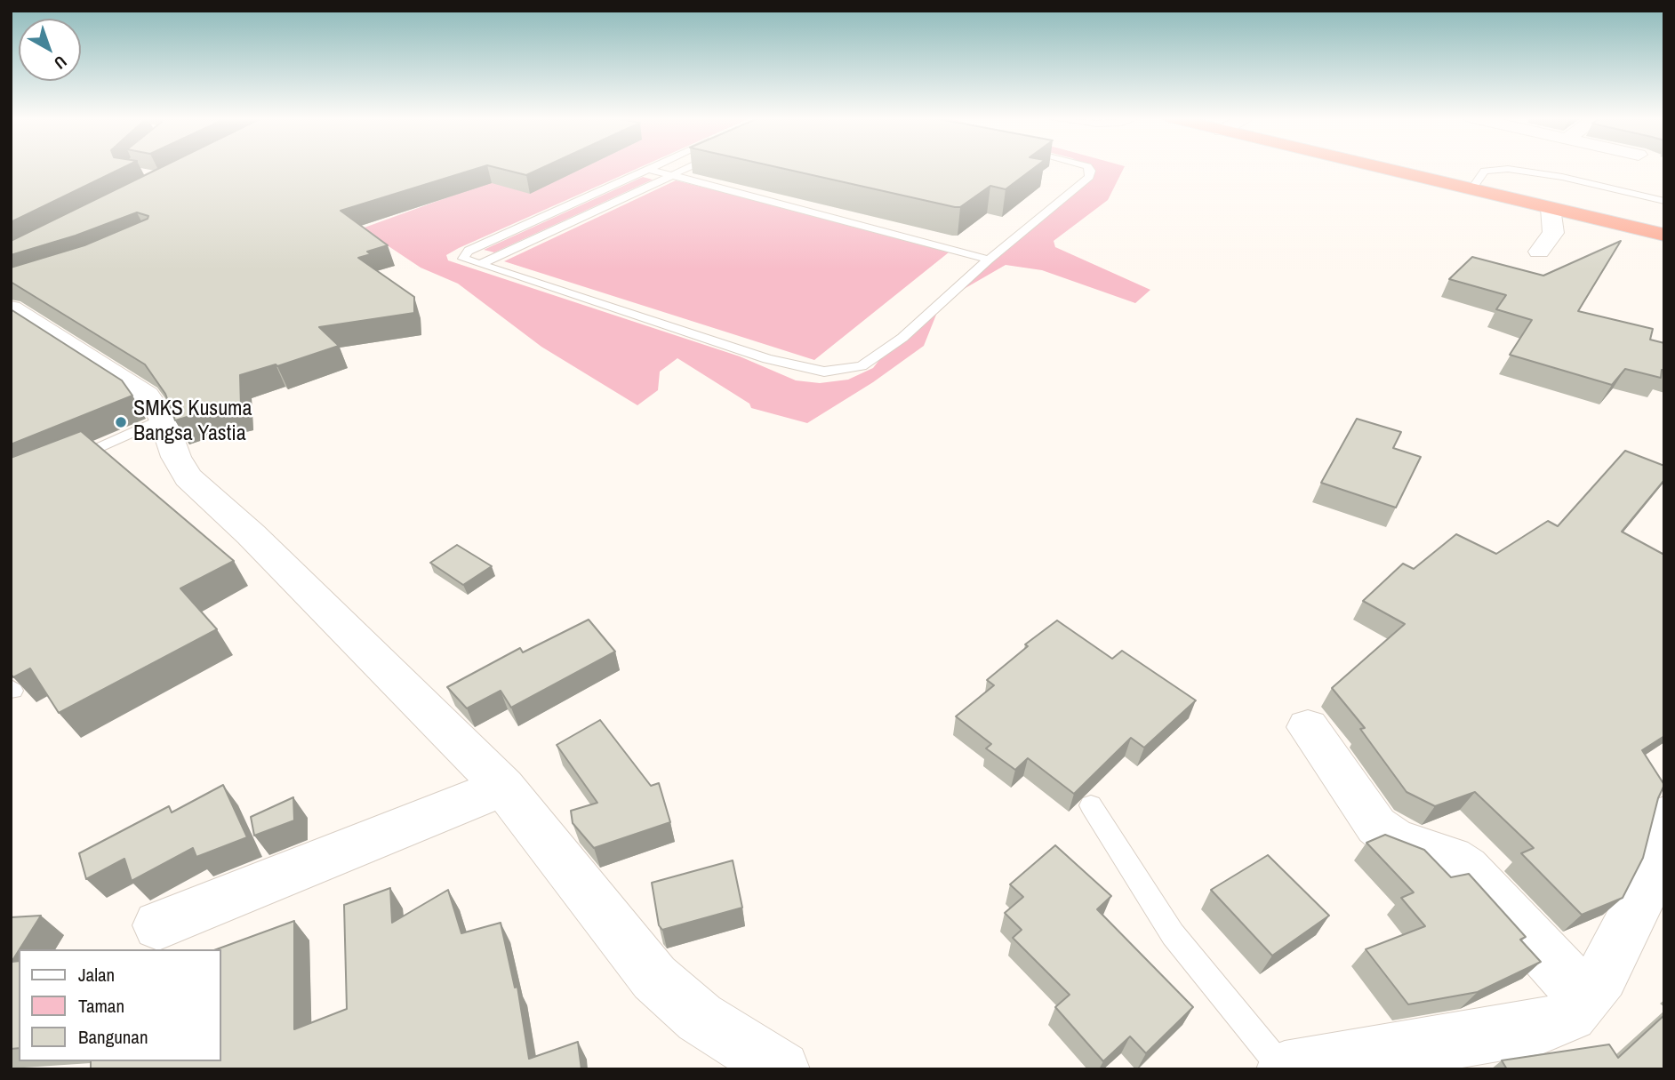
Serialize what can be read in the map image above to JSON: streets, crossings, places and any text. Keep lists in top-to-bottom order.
{
  "places": ["SMKS Kusuma Bangsa Yastia"],
  "legend": ["Jalan", "Taman", "Bangunan"],
  "north": "bottom right"
}
